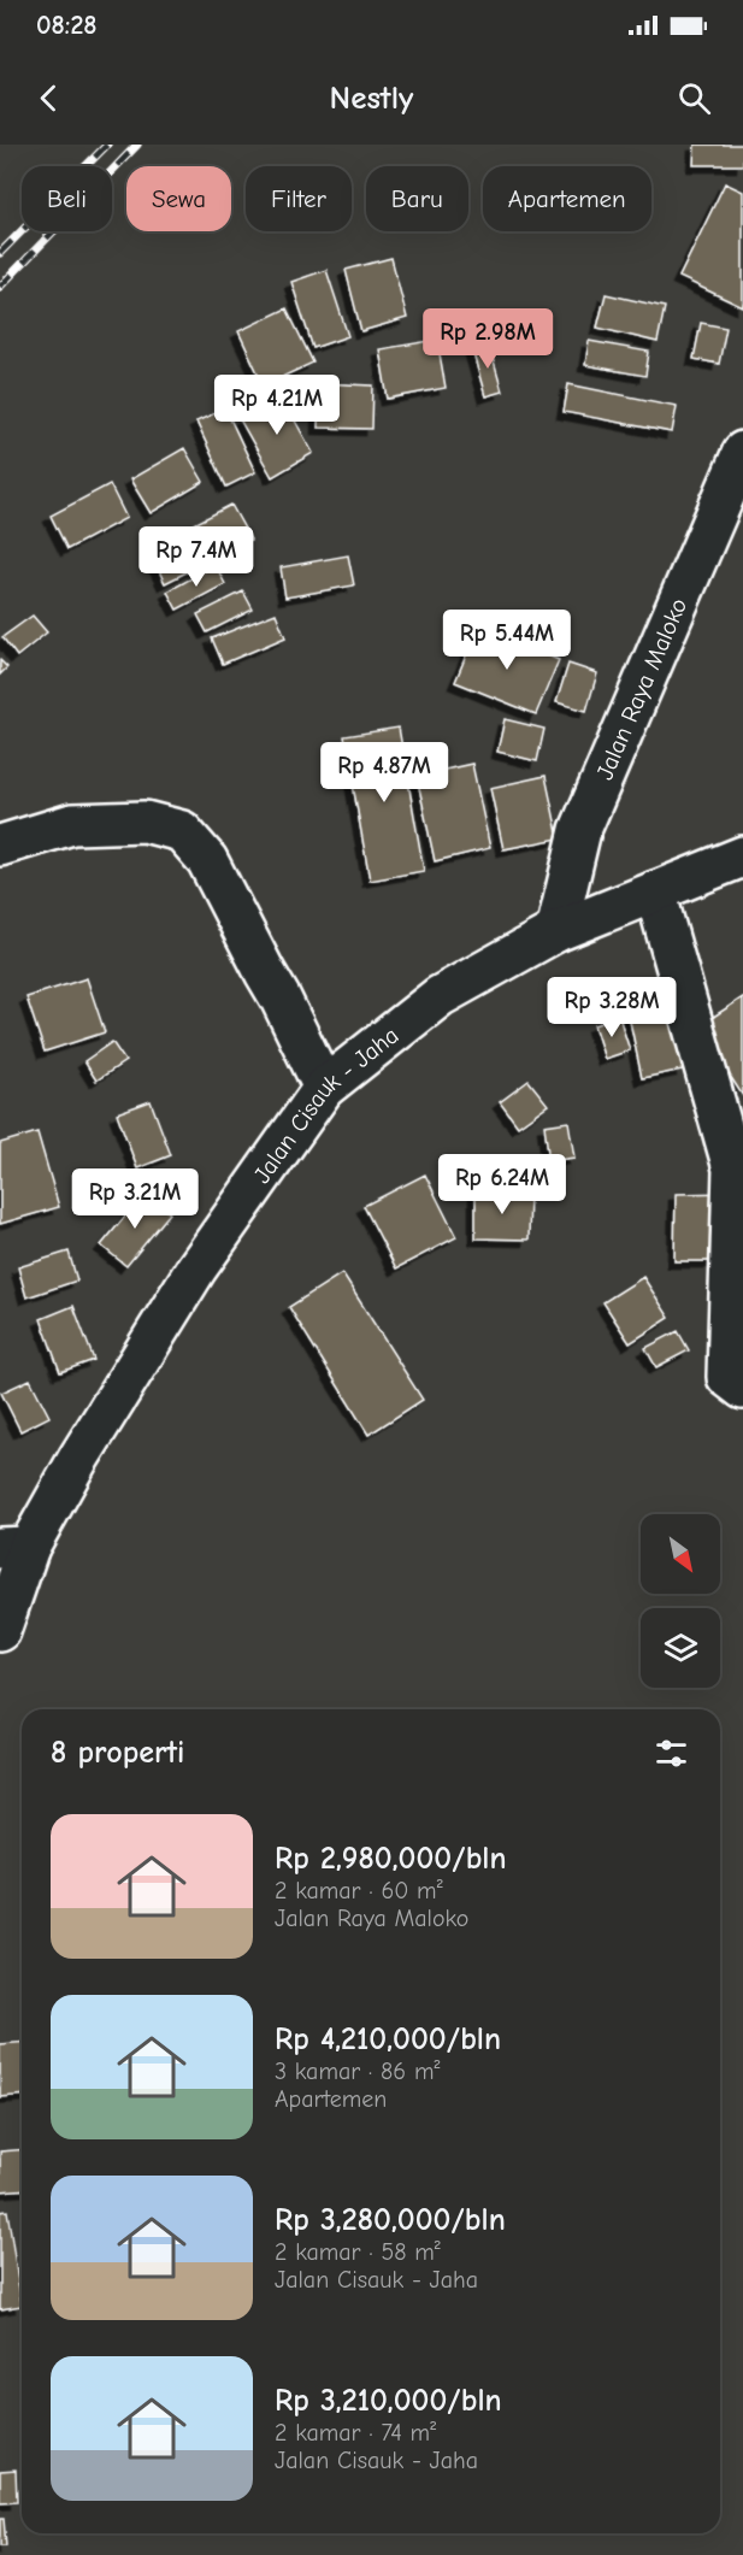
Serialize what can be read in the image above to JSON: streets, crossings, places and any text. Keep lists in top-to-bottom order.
{
  "streets": {
    "street": ["Jalan Raya Maloko", "Jalan Cisauk - Jaha"]
  },
  "crossings": [
    ["Jalan Raya Maloko", "Jalan Cisauk - Jaha"]
  ],
  "north": "bottom right",
  "page": {
    "status": "08:28",
    "header": "Nestly",
    "chip": [
      "Beli",
      "Sewa",
      "Filter",
      "Baru",
      "Apartemen"
    ],
    "price": [
      "Rp 2.98M",
      "Rp 4.21M",
      "Rp 7.4M",
      "Rp 5.44M",
      "Rp 4.87M",
      "Rp 3.28M",
      "Rp 6.24M",
      "Rp 3.21M"
    ],
    "heading": "8 properti",
    "list": [
      {
        "name": "Rp 2,980,000/bln",
        "note": "2 kamar · 60 m² · Jalan Raya Maloko"
      },
      {
        "name": "Rp 4,210,000/bln",
        "note": "3 kamar · 86 m² · Apartemen"
      },
      {
        "name": "Rp 3,280,000/bln",
        "note": "2 kamar · 58 m² · Jalan Cisauk - Jaha"
      },
      {
        "name": "Rp 3,210,000/bln",
        "note": "2 kamar · 74 m² · Jalan Cisauk - Jaha"
      }
    ]
  }
}
